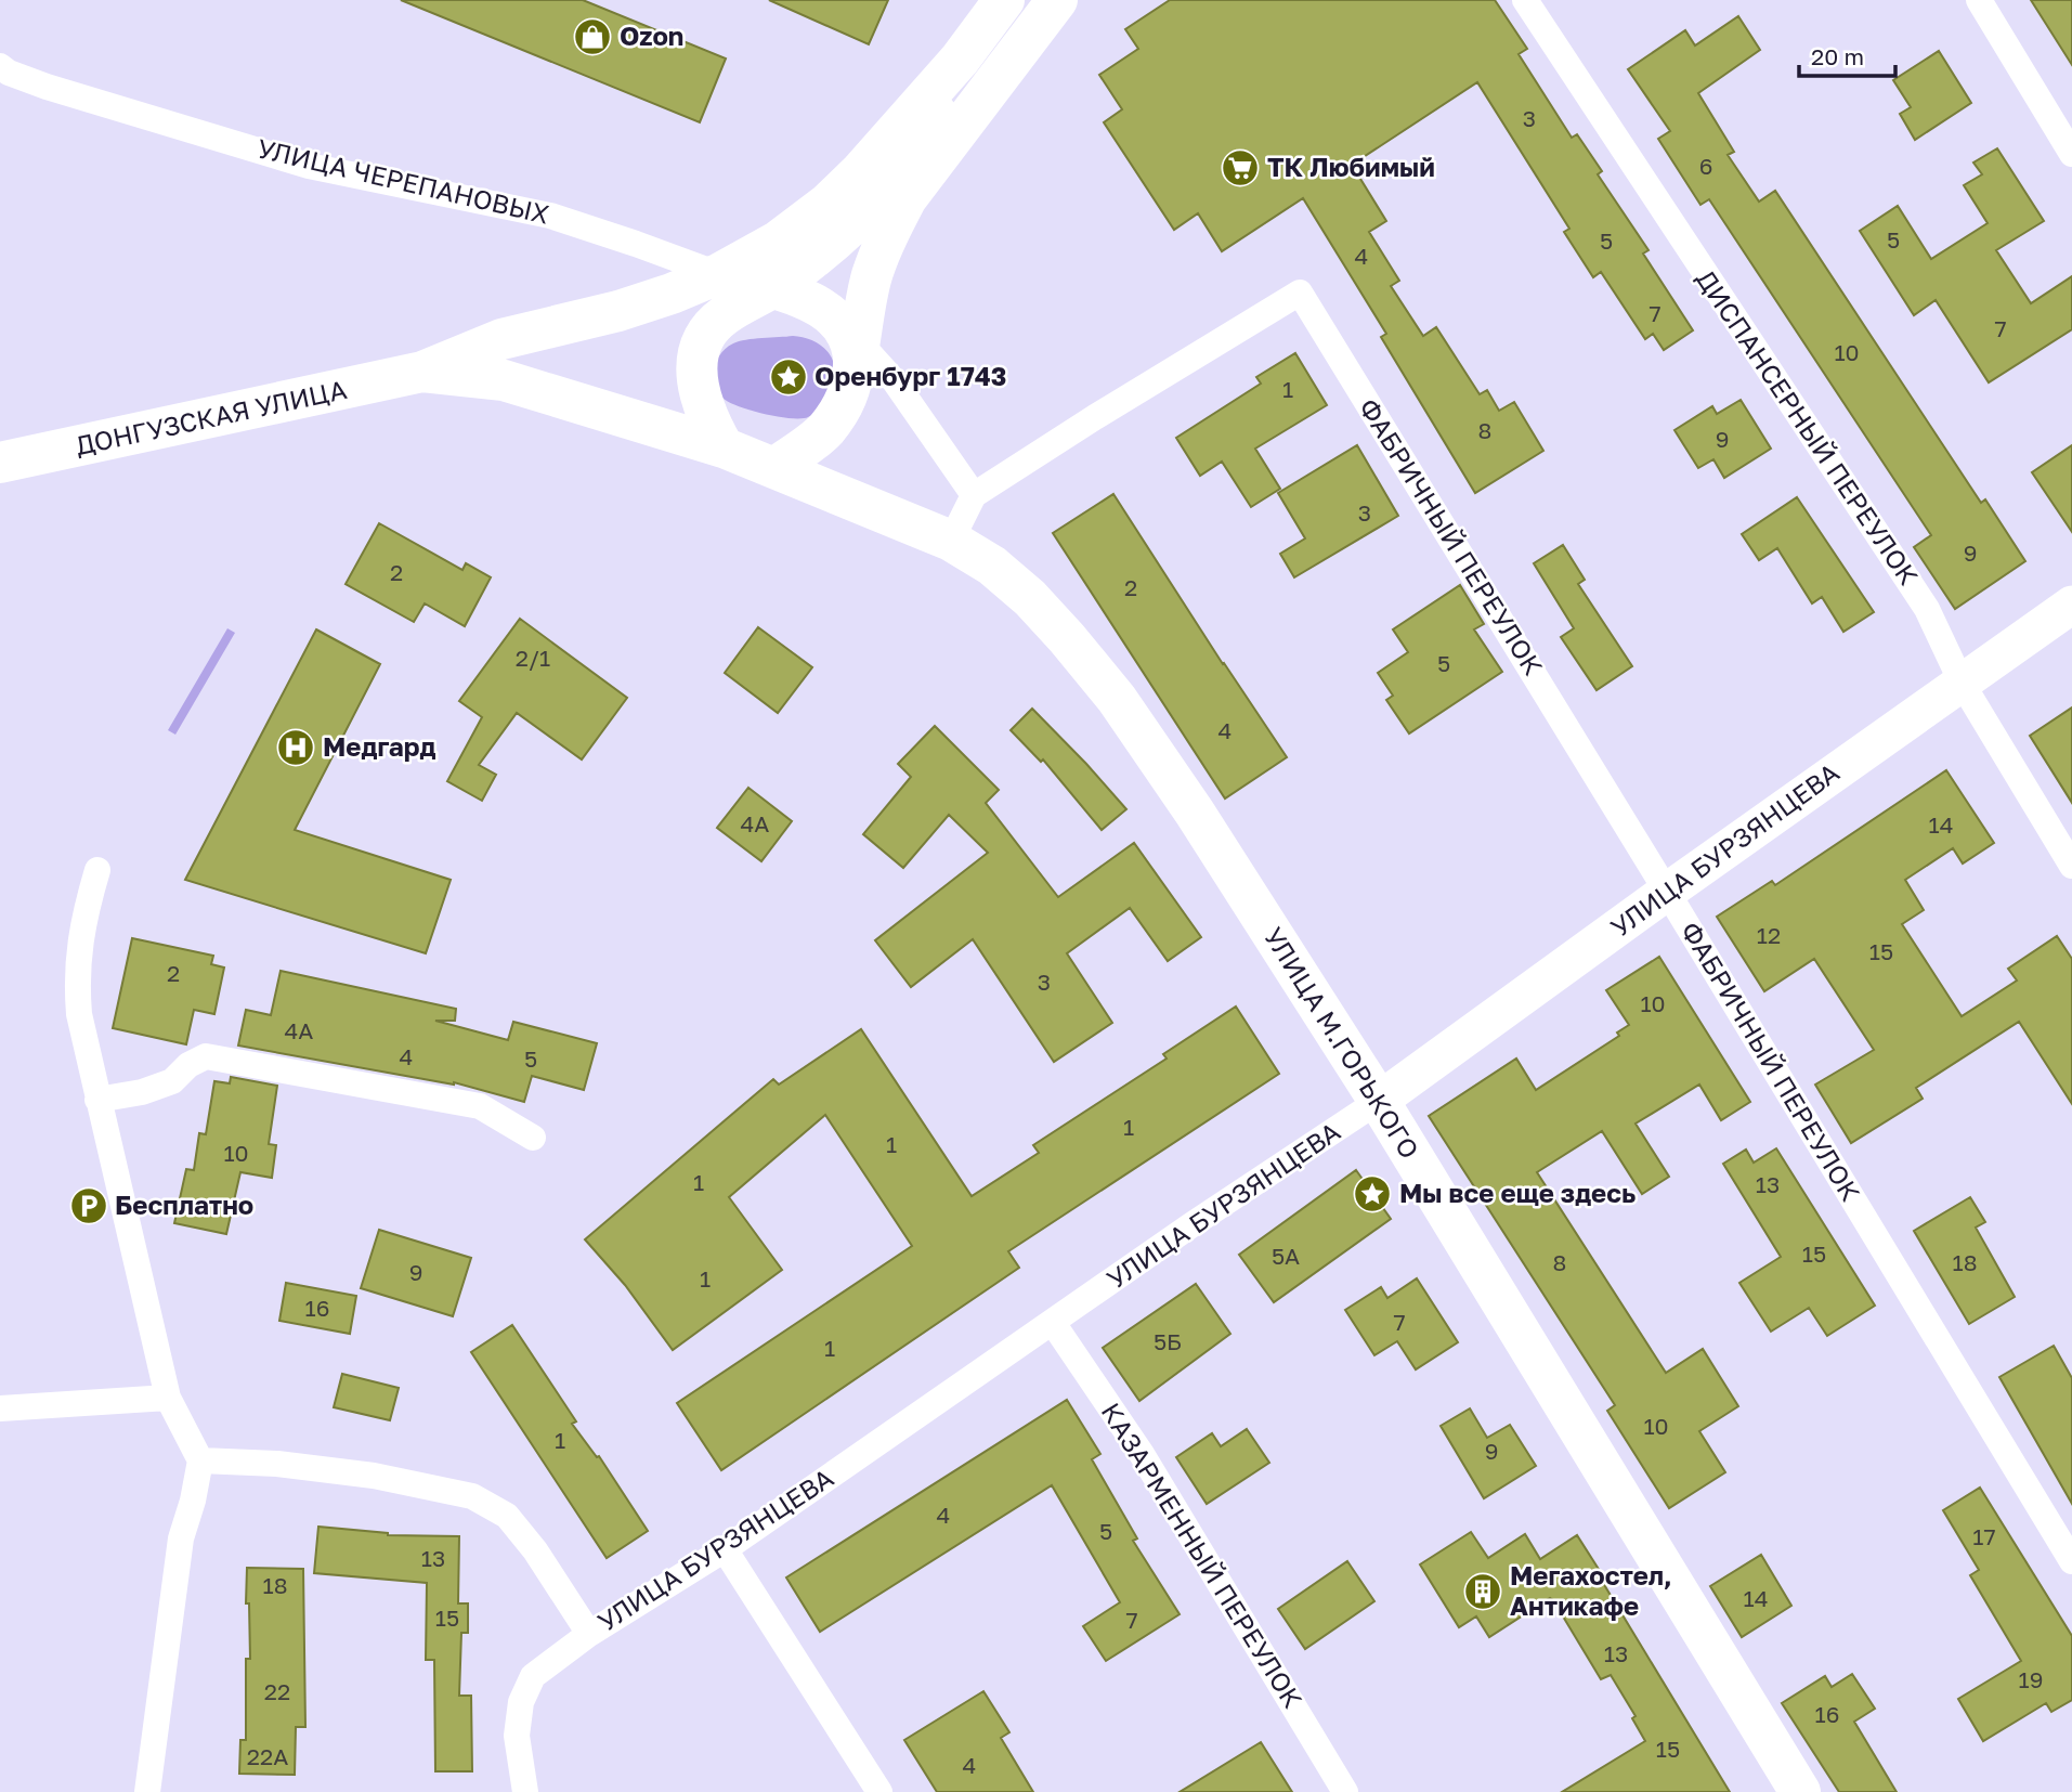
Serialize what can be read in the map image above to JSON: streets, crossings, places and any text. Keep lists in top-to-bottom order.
{
  "streets": {
    "main road": ["ДОНГУЗСКАЯ УЛИЦА", "УЛИЦА М.ГОРЬКОГО"],
    "street": [
      "УЛИЦА ЧЕРЕПАНОВЫХ",
      "ДИСПАНСЕРНЫЙ ПЕРЕУЛОК",
      "ФАБРИЧНЫЙ ПЕРЕУЛОК",
      "УЛИЦА БУРЗЯНЦЕВА",
      "КАЗАРМЕННЫЙ ПЕРЕУЛОК"
    ]
  },
  "crossings": [
    ["ДИСПАНСЕРНЫЙ ПЕРЕУЛОК", "УЛИЦА БУРЗЯНЦЕВА"],
    ["ФАБРИЧНЫЙ ПЕРЕУЛОК", "УЛИЦА БУРЗЯНЦЕВА"],
    ["УЛИЦА БУРЗЯНЦЕВА", "УЛИЦА М.ГОРЬКОГО"],
    ["УЛИЦА БУРЗЯНЦЕВА", "КАЗАРМЕННЫЙ ПЕРЕУЛОК"]
  ],
  "places": {
    "shop": ["Ozon"],
    "supermarket": ["ТК Любимый"],
    "place": ["Оренбург 1743", "Мы все еще здесь"],
    "hospital": ["Медгард"],
    "parking": ["Бесплатно"],
    "building": ["Мегахостел, Антикафе"]
  },
  "house_numbers": [
    "3",
    "6",
    "5",
    "5",
    "4",
    "7",
    "7",
    "10",
    "1",
    "8",
    "9",
    "3",
    "9",
    "2",
    "2",
    "2/1",
    "5",
    "4",
    "4А",
    "14",
    "12",
    "15",
    "2",
    "3",
    "10",
    "4А",
    "4",
    "5",
    "1",
    "1",
    "10",
    "1",
    "13",
    "15",
    "5А",
    "8",
    "18",
    "9",
    "1",
    "16",
    "7",
    "5Б",
    "1",
    "10",
    "1",
    "9",
    "4",
    "5",
    "17",
    "13",
    "18",
    "14",
    "15",
    "7",
    "13",
    "19",
    "22",
    "16",
    "15",
    "22А",
    "4"
  ],
  "scale_bar": "20 m"
}
